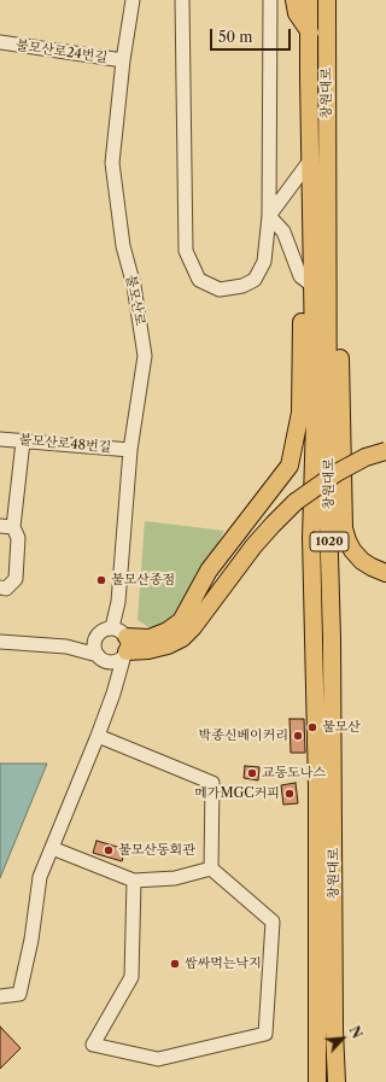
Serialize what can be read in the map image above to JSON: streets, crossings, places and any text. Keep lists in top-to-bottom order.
{
  "streets": {
    "main road": ["창원대로", "1020"],
    "street": ["불모산로24번길", "불모산로", "불모산로48번길"]
  },
  "crossings": [
    ["불모산로24번길", "불모산로"],
    ["불모산로", "불모산로48번길"]
  ],
  "places": [
    "불모산종점",
    "불모산",
    "박종신베이커리",
    "교동도나스",
    "메가MGC커피",
    "불모산동회관",
    "쌈싸먹는낙지"
  ],
  "scale_bar": "50 m",
  "north": "top right"
}
